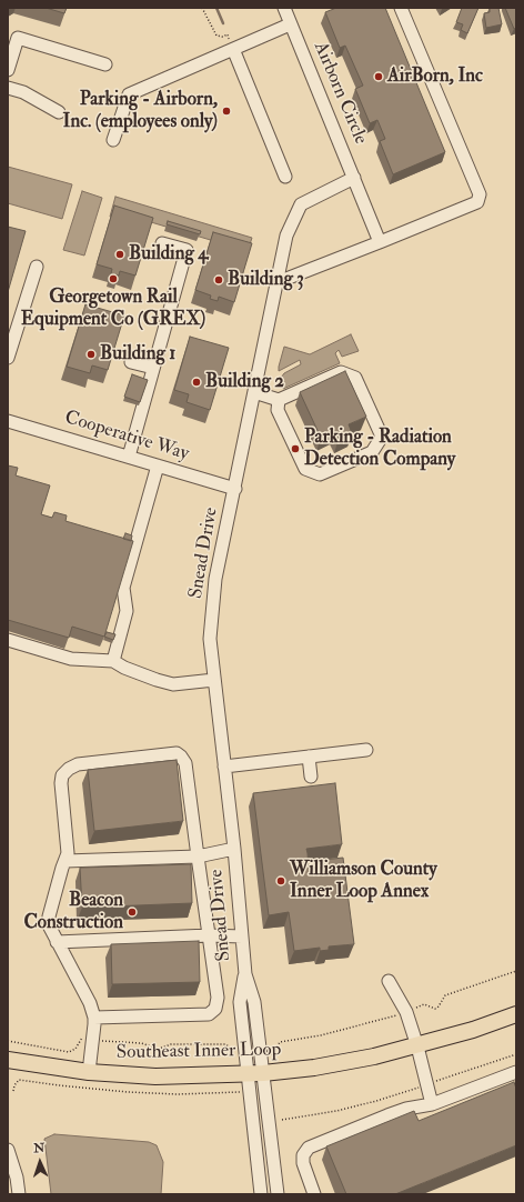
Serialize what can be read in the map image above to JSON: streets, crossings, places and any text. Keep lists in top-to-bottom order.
{
  "streets": {
    "main road": ["Southeast Inner Loop"],
    "street": ["Airborn Circle", "Cooperative Way", "Snead Drive"]
  },
  "crossings": [
    ["Airborn Circle", "Snead Drive"],
    ["Cooperative Way", "Snead Drive"],
    ["Snead Drive", "Southeast Inner Loop"]
  ],
  "places": [
    "AirBorn, Inc",
    "Parking - Airborn, Inc. (employees only)",
    "Building 4",
    "Georgetown Rail Equipment Co (GREX)",
    "Building 3",
    "Building 1",
    "Building 2",
    "Parking - Radiation Detection Company",
    "Williamson County Inner Loop Annex",
    "Beacon Construction"
  ],
  "north": "top"
}
